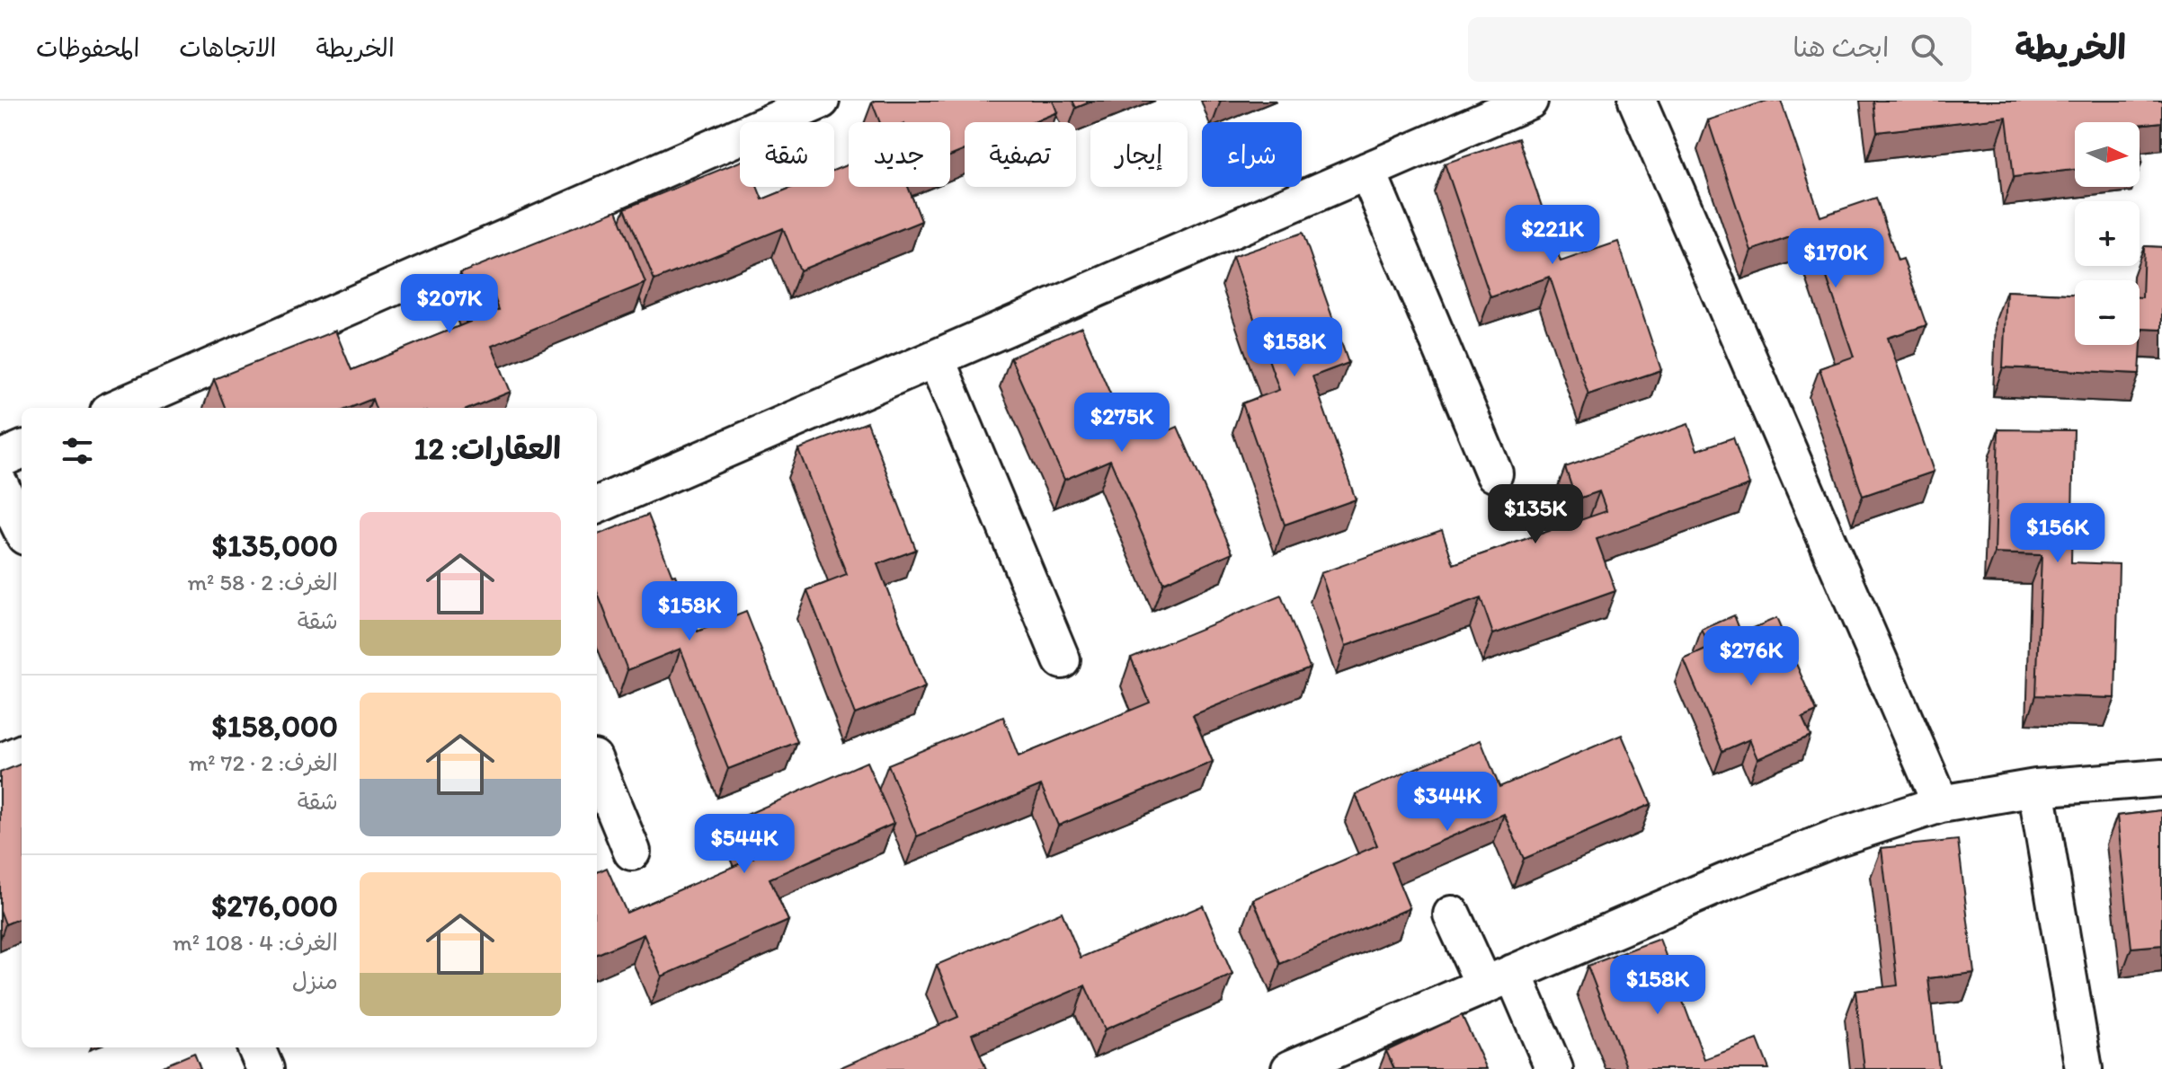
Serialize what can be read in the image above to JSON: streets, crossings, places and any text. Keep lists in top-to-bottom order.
{
  "north": "right",
  "page": {
    "header": "الخريطة",
    "search": "ابحث هنا",
    "nav": ["الخريطة", "الاتجاهات", "المحفوظات"],
    "map_buttons": ["+", "−"],
    "chip": [
      "شراء",
      "إيجار",
      "تصفية",
      "جديد",
      "شقة"
    ],
    "price": [
      "$221K",
      "$170K",
      "$207K",
      "$158K",
      "$275K",
      "$135K",
      "$156K",
      "$158K",
      "$276K",
      "$344K",
      "$544K",
      "$158K"
    ],
    "heading": "العقارات: 12",
    "list": [
      {
        "name": "$135,000",
        "note": "الغرف: 2 · 58 m² · شقة"
      },
      {
        "name": "$158,000",
        "note": "الغرف: 2 · 72 m² · شقة"
      },
      {
        "name": "$276,000",
        "note": "الغرف: 4 · 108 m² · منزل"
      }
    ]
  }
}
